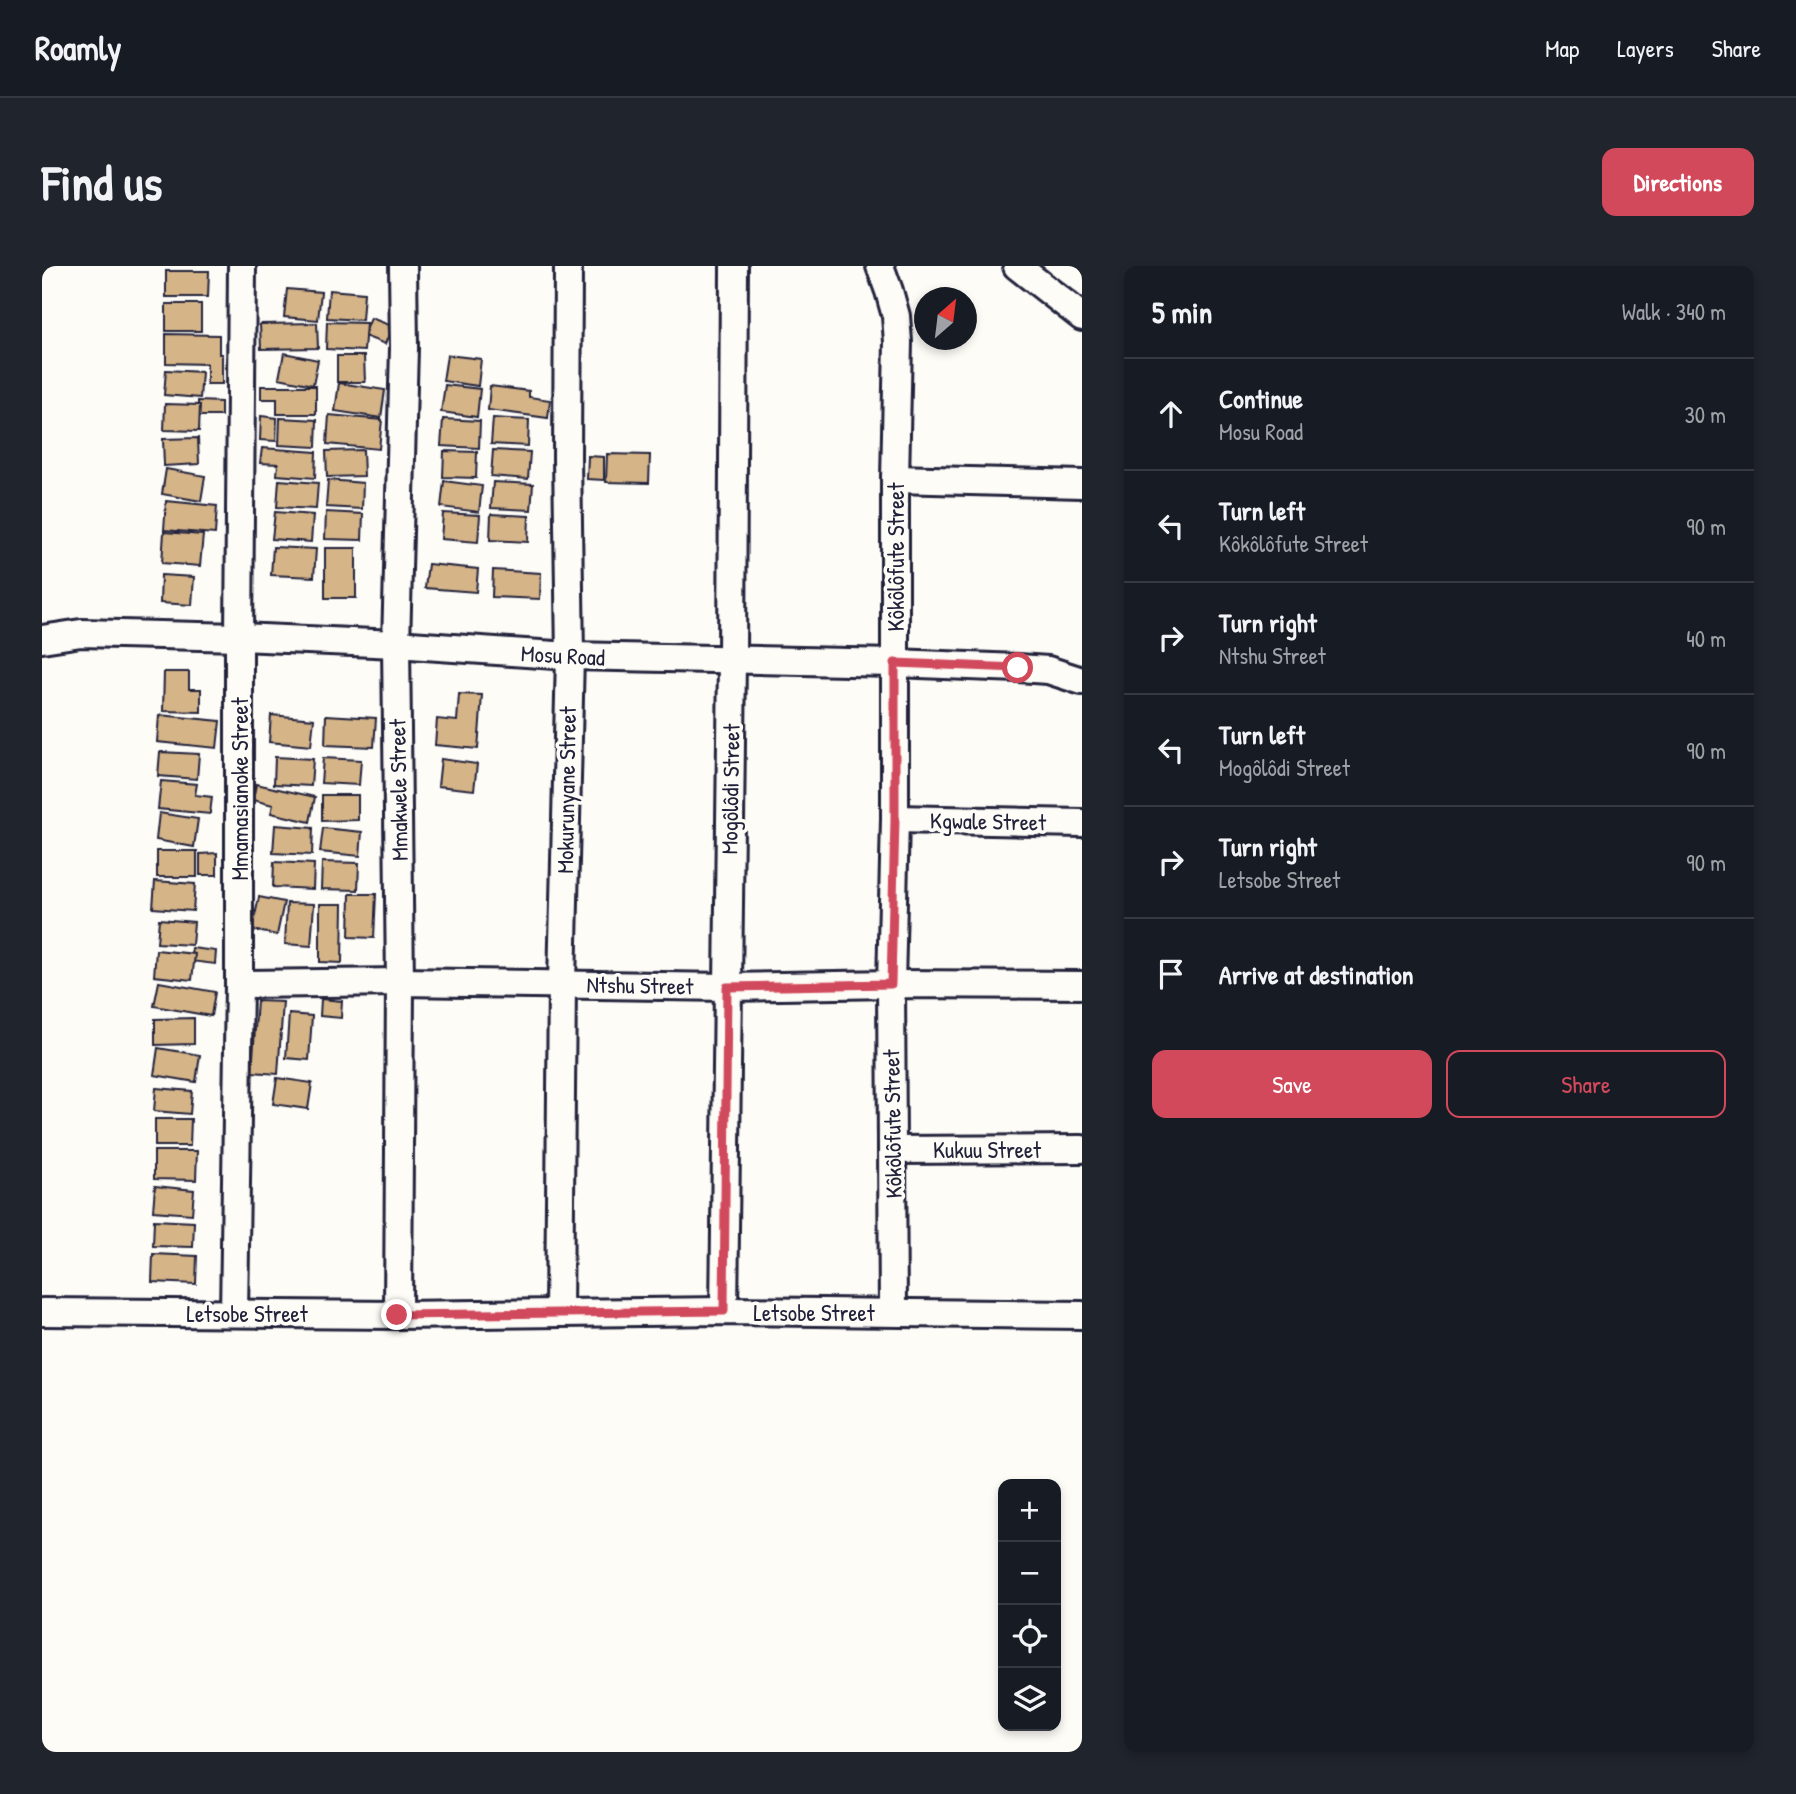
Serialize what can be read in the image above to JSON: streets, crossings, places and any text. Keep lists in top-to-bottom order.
{
  "streets": {
    "street": [
      "Kôkôlôfute Street",
      "Mosu Road",
      "Mmamasianoke Street",
      "Mogôlôdi Street",
      "Mmakwele Street",
      "Mokurunyane Street",
      "Kgwale Street",
      "Ntshu Street",
      "Kukuu Street",
      "Letsobe Street"
    ]
  },
  "crossings": [
    ["Kôkôlôfute Street", "Mosu Road"],
    ["Kôkôlôfute Street", "Kgwale Street"],
    ["Kôkôlôfute Street", "Ntshu Street"],
    ["Kôkôlôfute Street", "Kukuu Street"],
    ["Kôkôlôfute Street", "Letsobe Street"],
    ["Mosu Road", "Mmamasianoke Street"],
    ["Mosu Road", "Mogôlôdi Street"],
    ["Mosu Road", "Mmakwele Street"],
    ["Mosu Road", "Mokurunyane Street"],
    ["Mmamasianoke Street", "Ntshu Street"],
    ["Mmamasianoke Street", "Letsobe Street"],
    ["Mogôlôdi Street", "Ntshu Street"],
    ["Mogôlôdi Street", "Letsobe Street"],
    ["Mmakwele Street", "Ntshu Street"],
    ["Mmakwele Street", "Letsobe Street"],
    ["Mokurunyane Street", "Ntshu Street"],
    ["Mokurunyane Street", "Letsobe Street"]
  ],
  "north": "top right",
  "page": {
    "header": "Roamly",
    "nav": ["Map", "Layers", "Share"],
    "buttons": [
      "Directions",
      ["Save", "Share"]
    ],
    "title": "Find us",
    "heading": ["5 min", "Walk · 340 m"],
    "list": [
      ["Continue", "Mosu Road", "30 m"],
      ["Turn left", "Kôkôlôfute Street", "90 m"],
      ["Turn right", "Ntshu Street", "40 m"],
      ["Turn left", "Mogôlôdi Street", "90 m"],
      ["Turn right", "Letsobe Street", "90 m"],
      "Arrive at destination"
    ],
    "map_buttons": ["+", "−"]
  }
}
